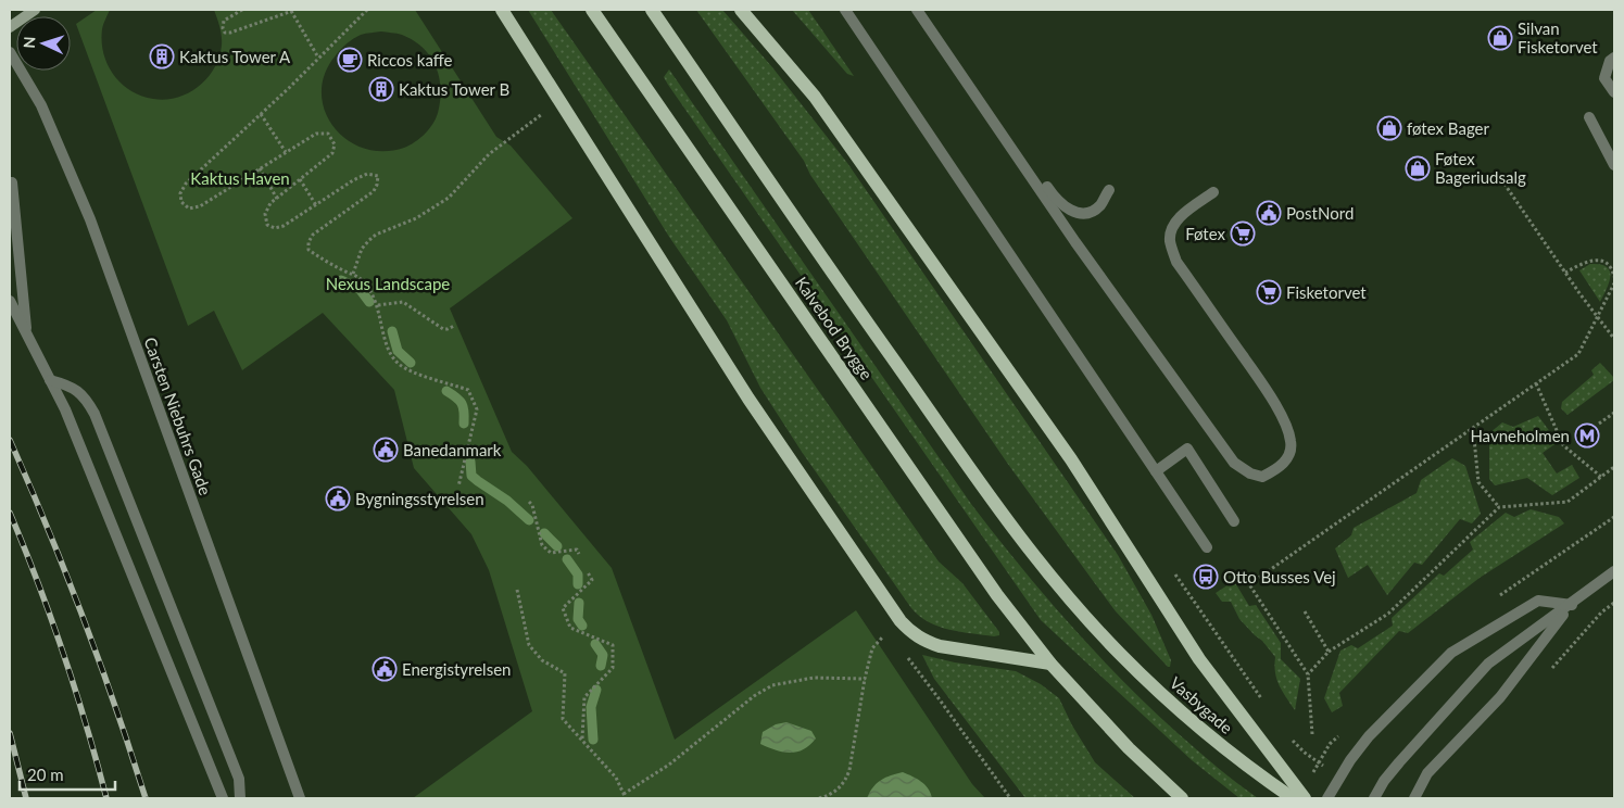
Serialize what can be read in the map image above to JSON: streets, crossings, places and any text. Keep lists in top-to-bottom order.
{
  "streets": {
    "main road": ["Kalvebod Brygge", "Vasbygade"],
    "street": ["Carsten Niebuhrs Gade"]
  },
  "crossings": [
    ["Kalvebod Brygge", "Vasbygade"]
  ],
  "parks": ["Kaktus Haven", "Nexus Landscape"],
  "places": {
    "shop": ["Silvan Fisketorvet", "føtex Bager", "Føtex Bageriudsalg"],
    "building": ["Kaktus Tower A", "Kaktus Tower B"],
    "cafe": ["Riccos kaffe"],
    "public building": [
      "PostNord",
      "Banedanmark",
      "Bygningsstyrelsen",
      "Energistyrelsen"
    ],
    "supermarket": ["Føtex", "Fisketorvet"],
    "metro station": ["Havneholmen"],
    "bus stop": ["Otto Busses Vej"]
  },
  "scale_bar": "20 m",
  "north": "left"
}
